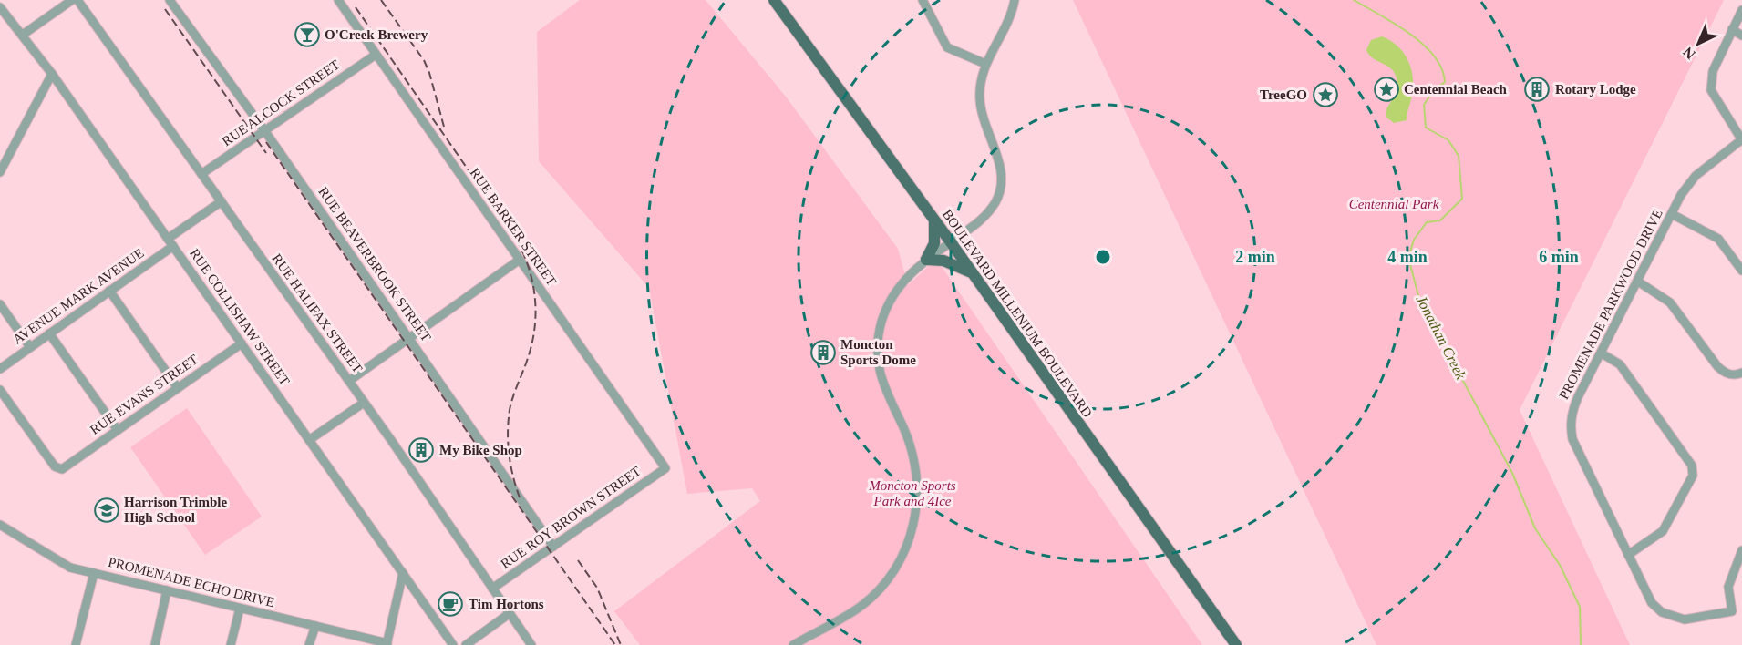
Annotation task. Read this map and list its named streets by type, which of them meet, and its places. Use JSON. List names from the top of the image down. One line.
{"streets":{"main road":["BOULEVARD MILLENIUM BOULEVARD"],"street":["RUE ALCOCK STREET","RUE BARKER STREET","RUE BEAVERBROOK STREET","AVENUE MARK AVENUE","PROMENADE PARKWOOD DRIVE","RUE HALIFAX STREET","RUE COLLISHAW STREET","RUE EVANS STREET","RUE ROY BROWN STREET","PROMENADE ECHO DRIVE"]},"crossings":[["RUE ALCOCK STREET","RUE BARKER STREET"],["RUE ALCOCK STREET","RUE BEAVERBROOK STREET"],["RUE ALCOCK STREET","RUE HALIFAX STREET"],["RUE BARKER STREET","RUE ROY BROWN STREET"],["RUE BEAVERBROOK STREET","RUE ROY BROWN STREET"],["AVENUE MARK AVENUE","RUE COLLISHAW STREET"],["RUE HALIFAX STREET","RUE ROY BROWN STREET"],["RUE COLLISHAW STREET","RUE EVANS STREET"]],"water":["Jonathan Creek"],"parks":["Centennial Park","Moncton Sports Park and 4Ice"],"places":{"bar":["O'Creek Brewery"],"place":["Centennial Beach","TreeGO"],"building":["Rotary Lodge","Moncton Sports Dome","My Bike Shop"],"school or university":["Harrison Trimble High School"],"cafe":["Tim Hortons"]},"north":"bottom left","rings":["2 min","4 min","6 min"]}
